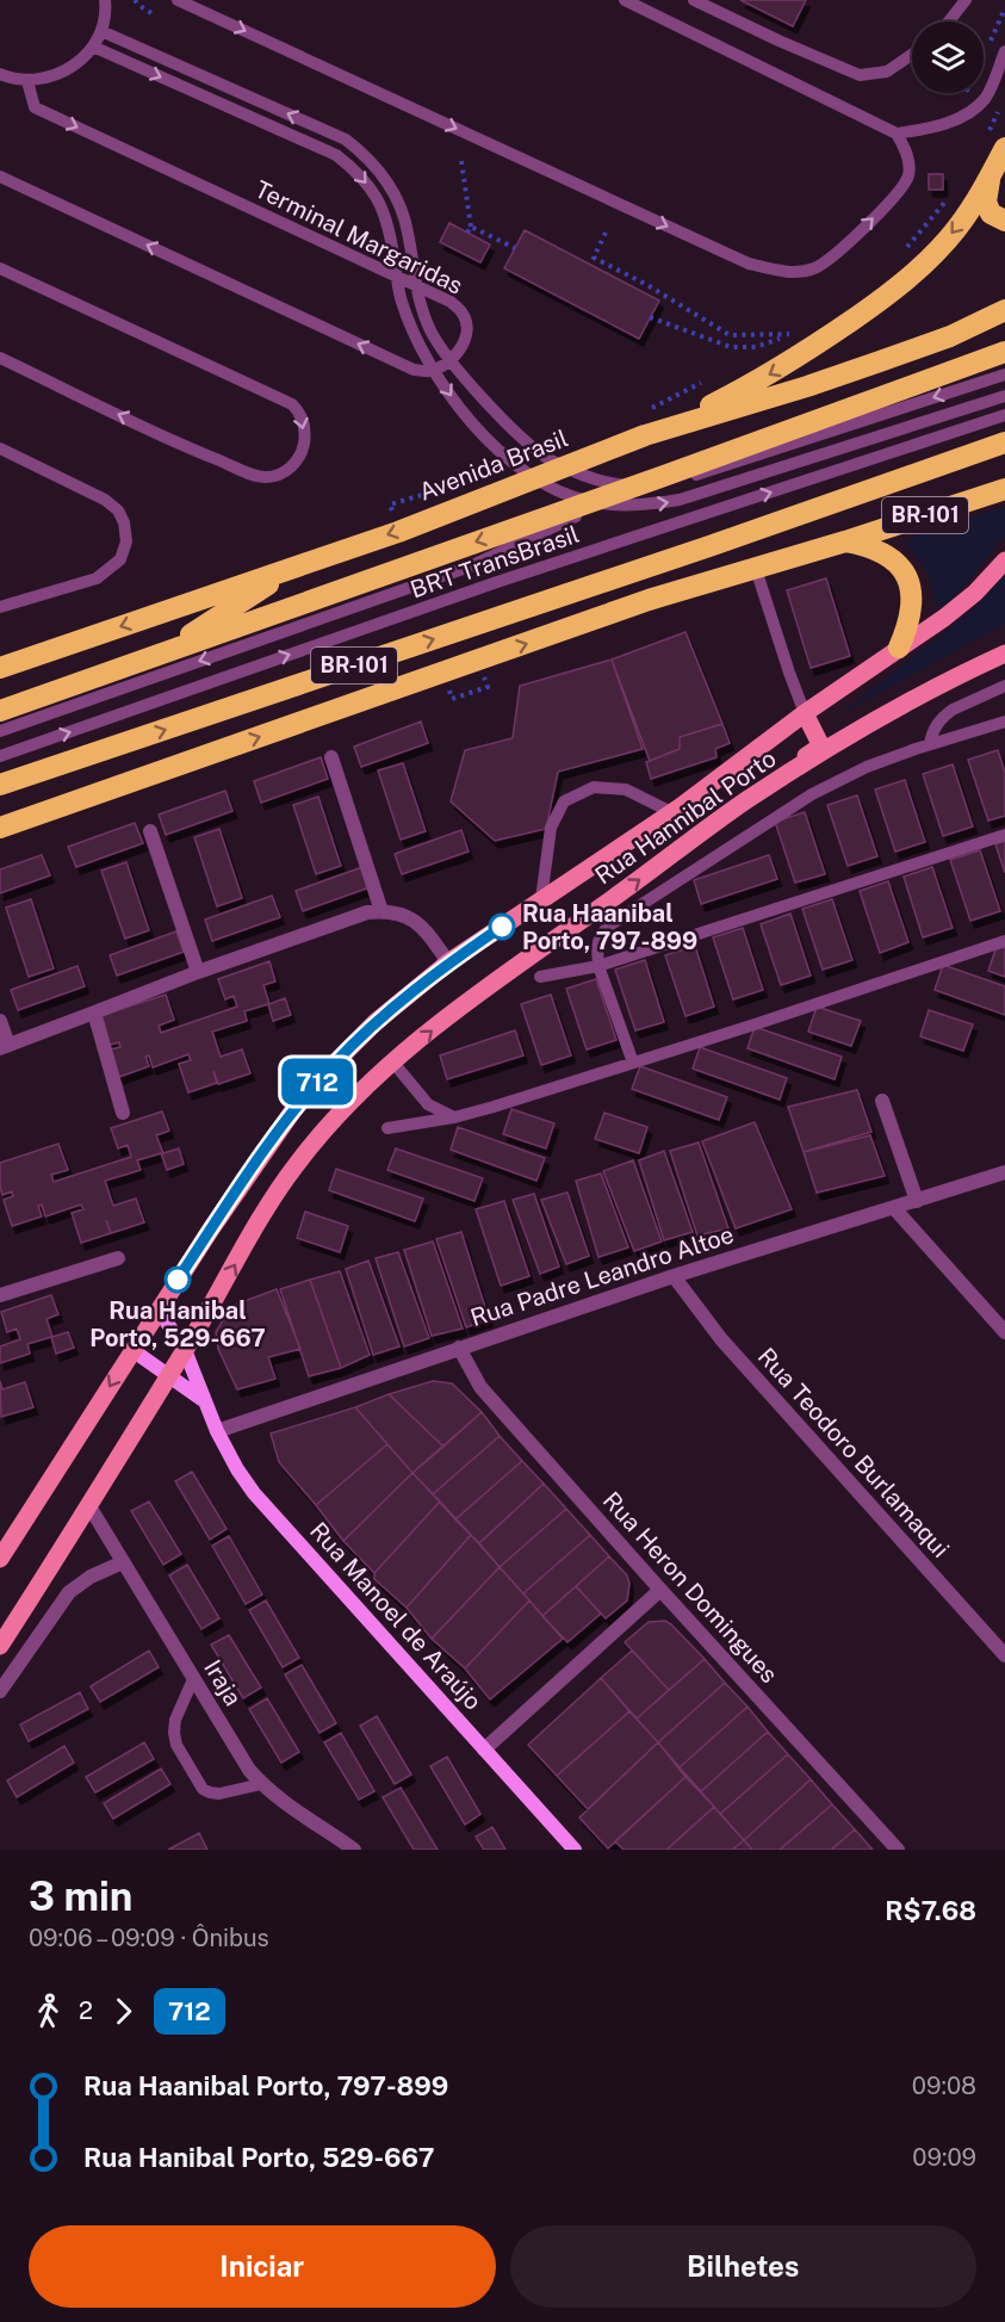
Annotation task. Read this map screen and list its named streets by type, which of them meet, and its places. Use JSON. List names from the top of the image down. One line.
{"streets":{"highway":["Avenida Brasil","BR-101"],"main road":["Rua Hannibal Porto"],"street":["Rua Padre Leandro Altoe","Rua Teodoro Burlamaqui","Rua Heron Domingues","Rua Manoel de Araújo","Iraja"],"lane":["Terminal Margaridas","BRT TransBrasil"]},"crossings":[["Rua Hannibal Porto","Rua Manoel de Araújo"],["Rua Hannibal Porto","Iraja"],["Rua Padre Leandro Altoe","Rua Teodoro Burlamaqui"],["Rua Padre Leandro Altoe","Rua Heron Domingues"],["Rua Padre Leandro Altoe","Rua Manoel de Araújo"]],"places":["Rua Haanibal Porto, 797-899","Rua Hanibal Porto, 529-667"],"lines":["bus line 712"],"page":{"on_map":"712","heading":["3 min","09:06 – 09:09 · Ônibus","R$7.68"],"legs":["2","712"],"list":[{"name":"Rua Haanibal Porto, 797-899","value":"09:08"},{"name":"Rua Hanibal Porto, 529-667","value":"09:09"}],"buttons":["Iniciar","Bilhetes"]}}
